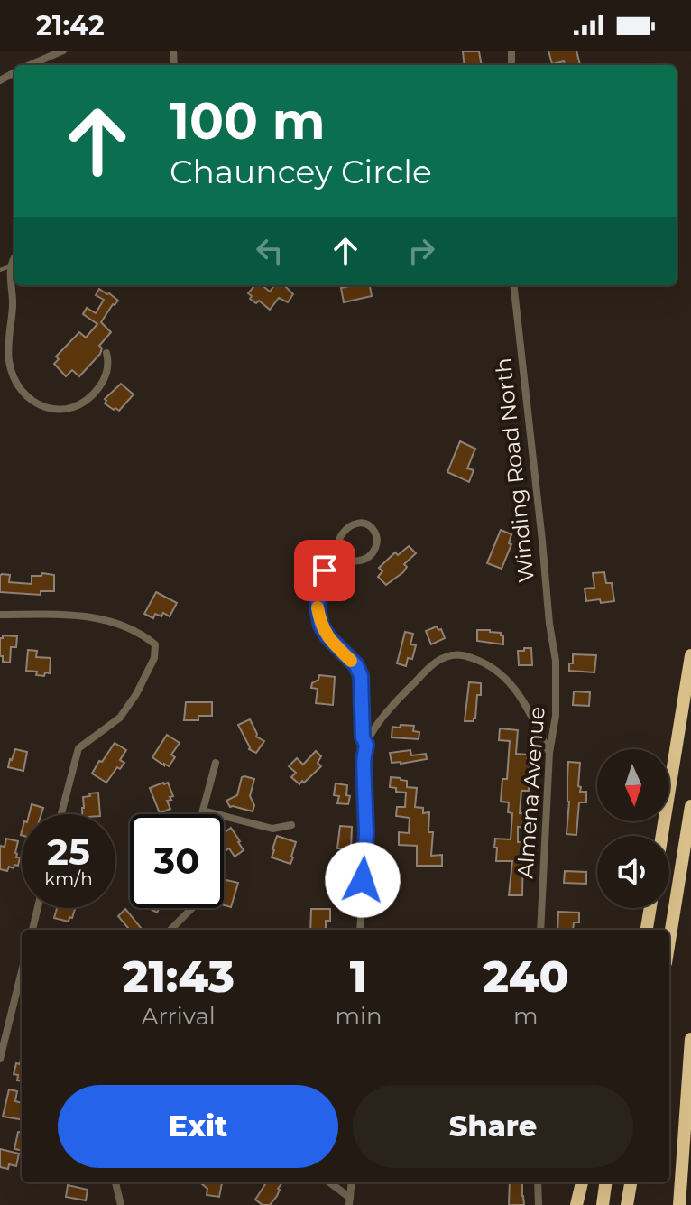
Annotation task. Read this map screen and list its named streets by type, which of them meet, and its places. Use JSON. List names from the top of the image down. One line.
{"streets":{"street":["Winding Road North","Almena Avenue"]},"crossings":[["Winding Road North","Almena Avenue"]],"north":"bottom","page":{"status":"21:42","turn":["100 m","Chauncey Circle"],"speed":"25 km/h","limit":"30","eta":["21:43","Arrival","1","min","240","m"],"buttons":["Exit","Share"]}}
